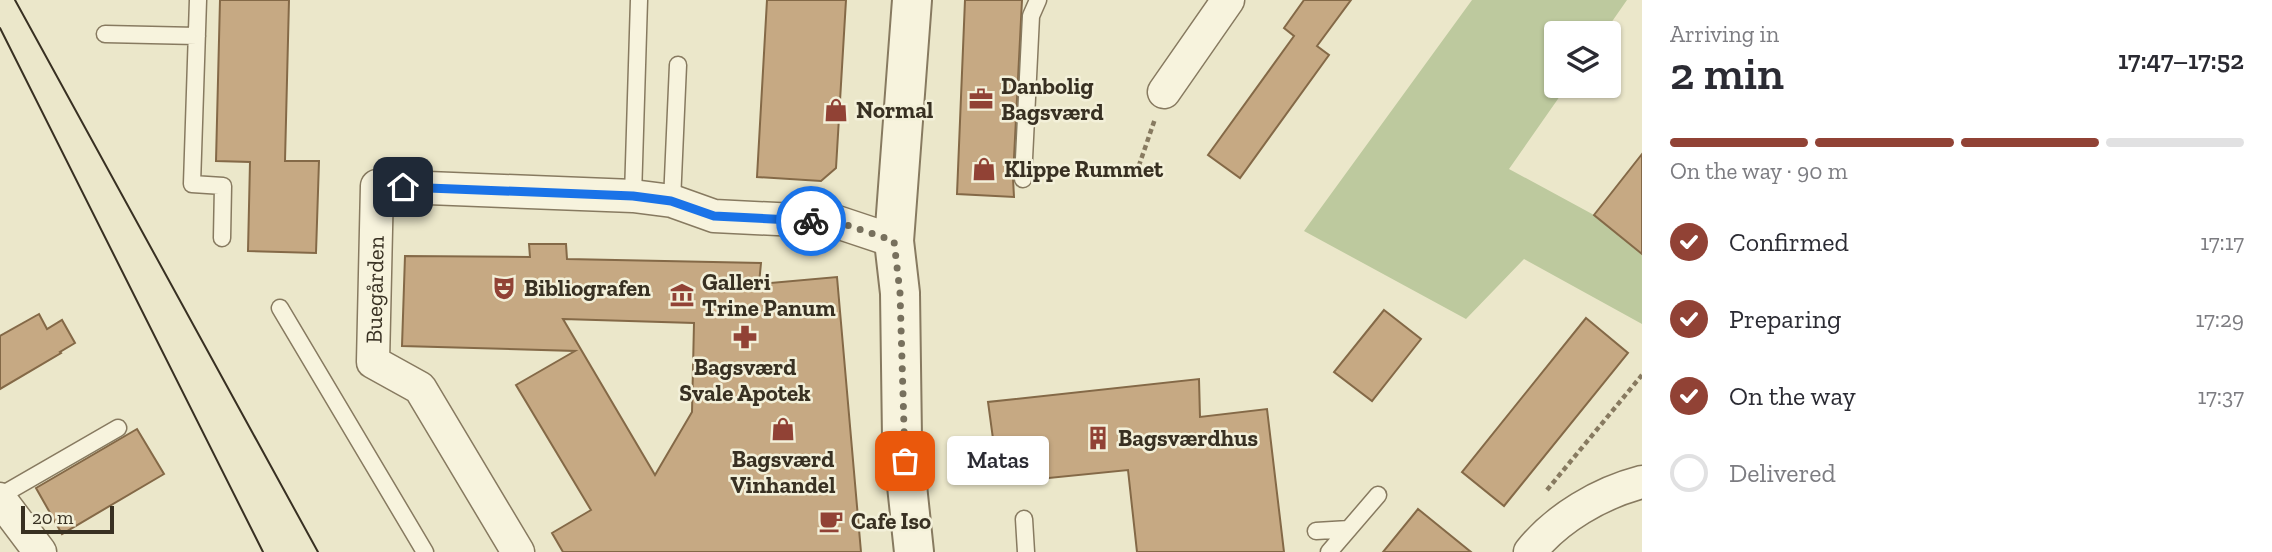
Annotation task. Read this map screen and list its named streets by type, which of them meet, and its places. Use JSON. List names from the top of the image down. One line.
{"streets":{"street":["Buegården"]},"places":{"office":["Danbolig Bagsværd"],"shop":["Normal","Klippe Rummet","Bagsværd Vinhandel"],"theatre":["Bibliografen"],"museum":["Galleri Trine Panum"],"pharmacy":["Bagsværd Svale Apotek"],"building":["Bagsværdhus"],"other":["Matas"],"cafe":["Cafe Iso"]},"scale_bar":"20 m","page":{"heading":["2 min","Arriving in","17:47–17:52"],"bar":"On the way · 90 m","list":[["Confirmed","17:17"],["Preparing","17:29"],["On the way","17:37"],"Delivered"],"bubble":"Matas","scale":"20 m"}}
